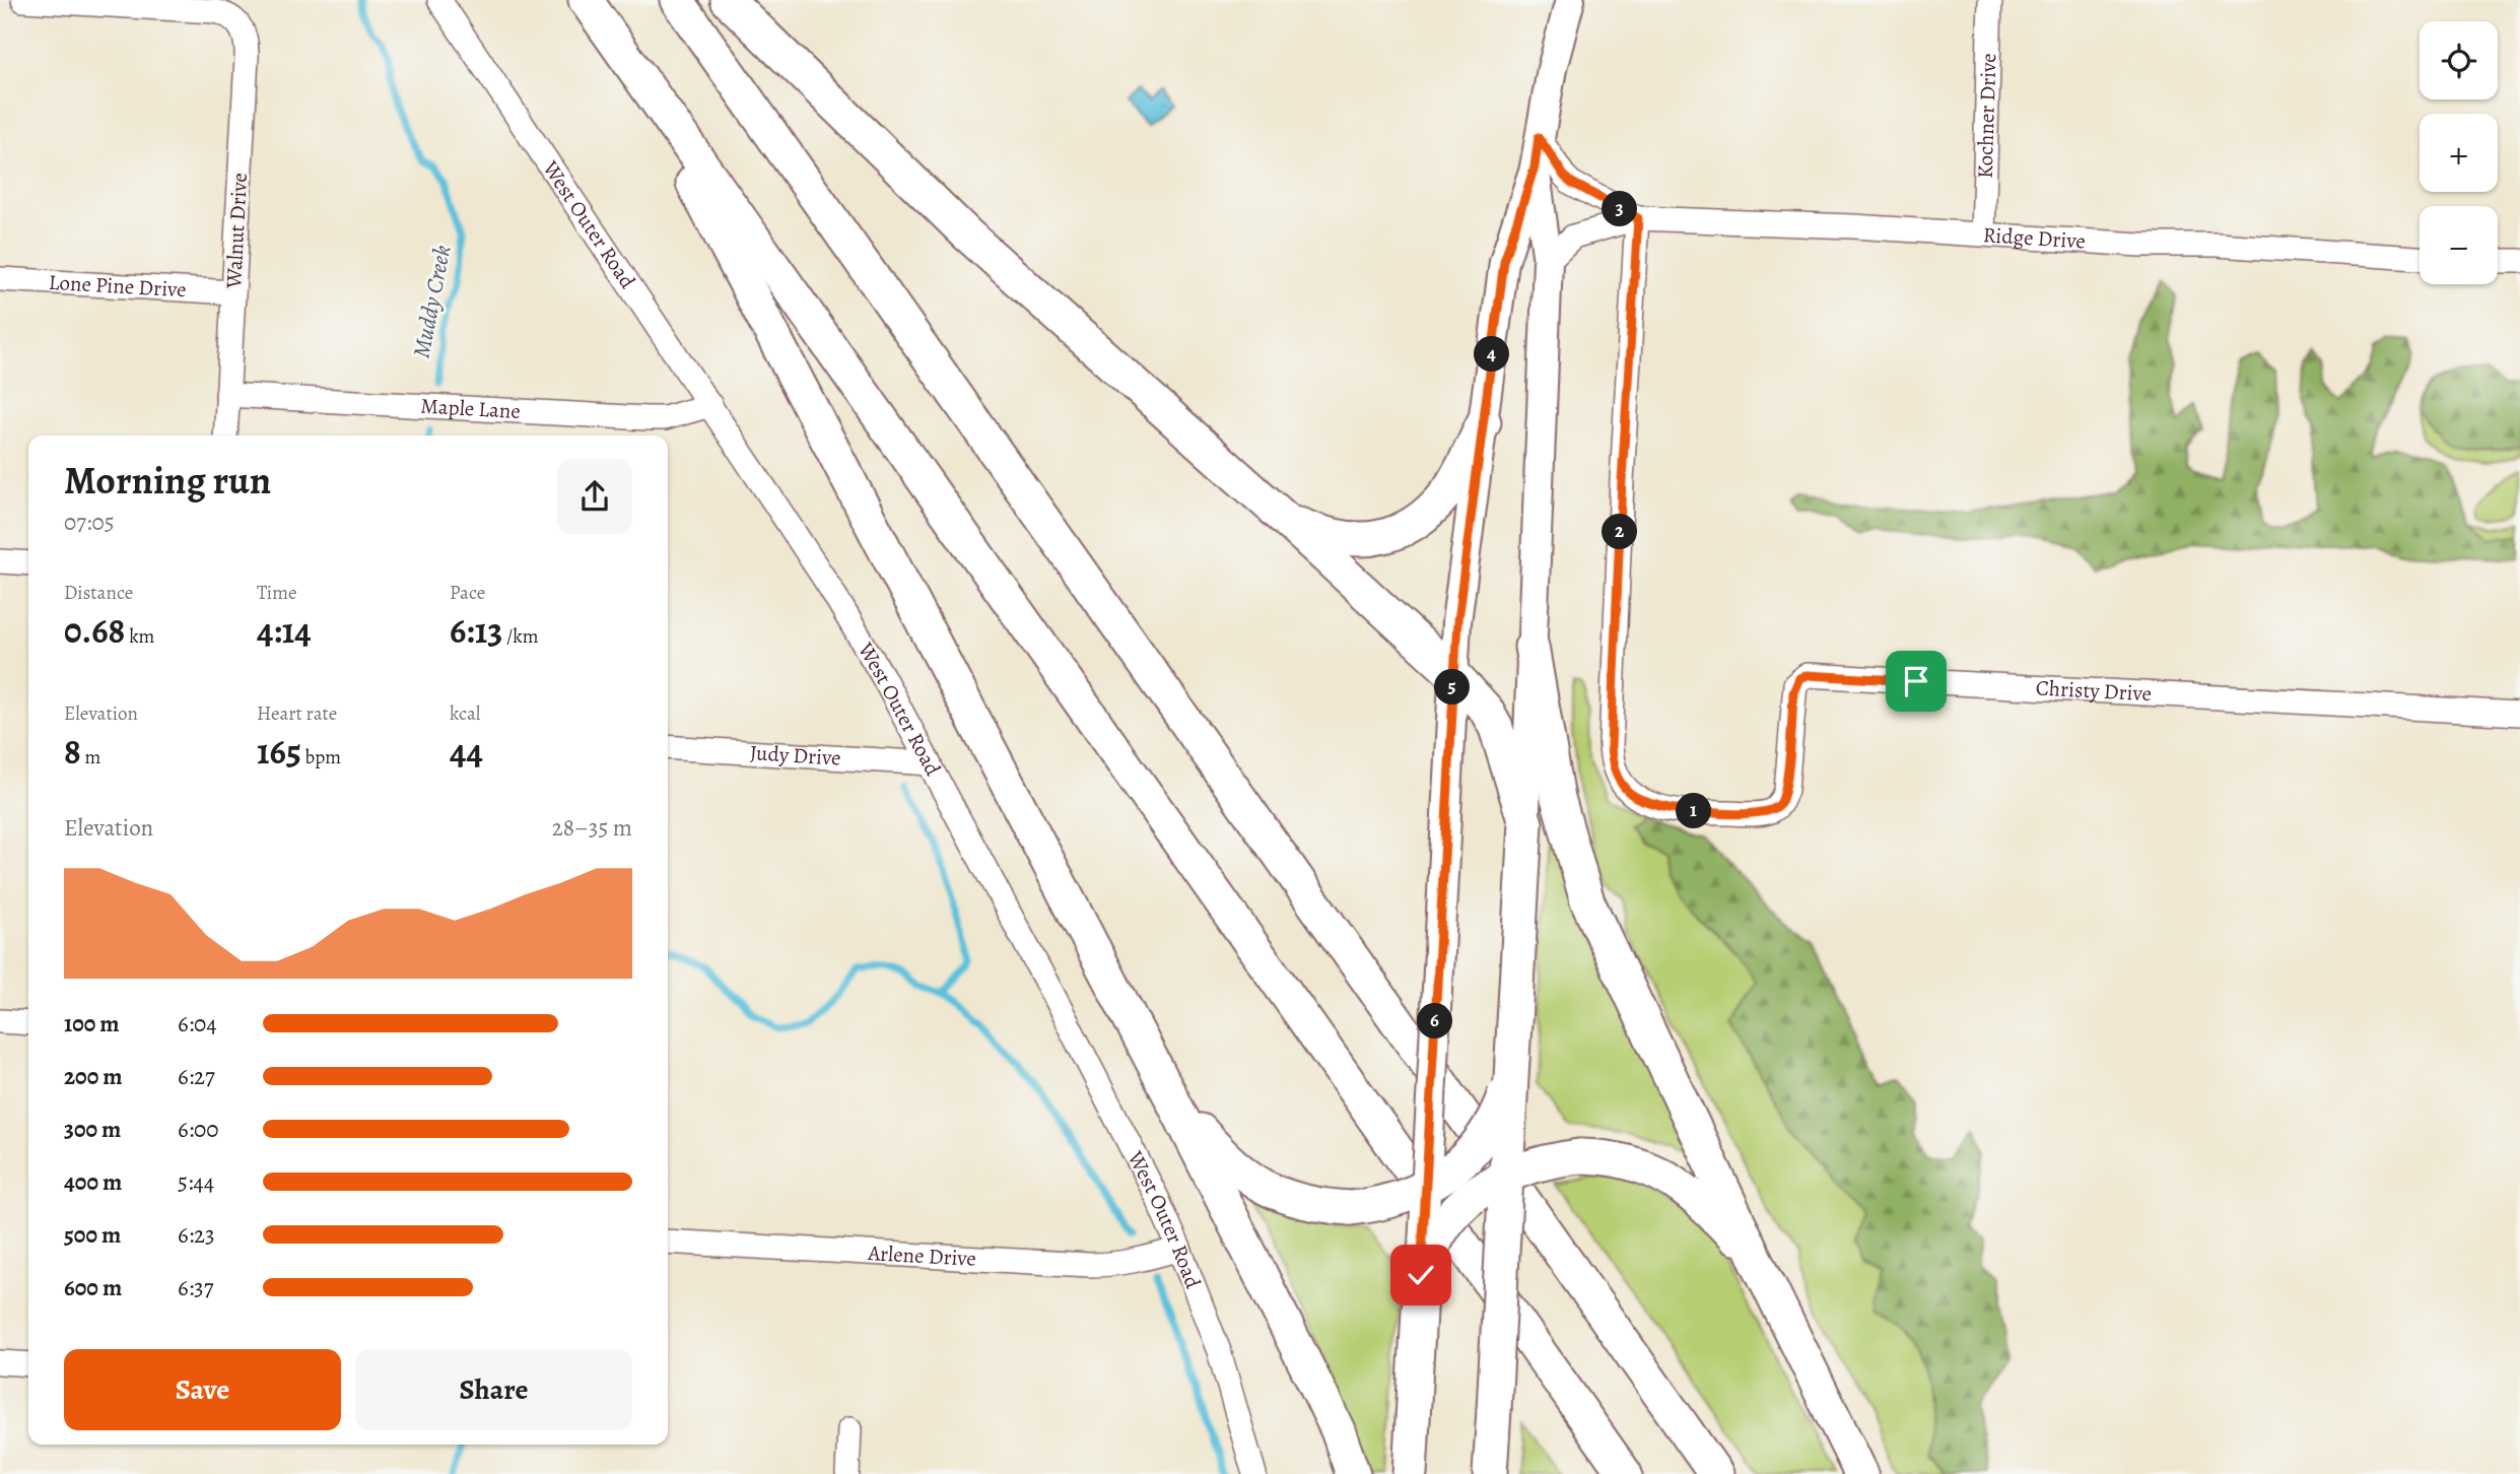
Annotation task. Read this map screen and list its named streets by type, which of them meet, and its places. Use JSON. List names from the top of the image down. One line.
{"streets":{"street":["Kochner Drive","West Outer Road","Walnut Drive","Ridge Drive","Lone Pine Drive","Maple Lane","Christy Drive","Judy Drive","Arlene Drive"]},"crossings":[["Kochner Drive","Ridge Drive"],["West Outer Road","Maple Lane"],["West Outer Road","Judy Drive"],["West Outer Road","Arlene Drive"],["Walnut Drive","Lone Pine Drive"],["Walnut Drive","Maple Lane"],["Ridge Drive","Christy Drive"]],"water":["Muddy Creek"],"page":{"map_buttons":["+","−"],"pins":["3","4","2","5","1","6"],"heading":["Morning run","07:05"],"stats":[["Distance","0.68 km"],["Time","4:14"],["Pace","6:13 /km"],["Elevation","8 m"],["Heart rate","165 bpm"],["kcal","44"]],"chart":["Elevation","28–35 m"],"list":[{"name":"100 m","note":"6:04"},{"name":"200 m","note":"6:27"},{"name":"300 m","note":"6:00"},{"name":"400 m","note":"5:44"},{"name":"500 m","note":"6:23"},{"name":"600 m","note":"6:37"}],"buttons":["Save","Share"]}}
